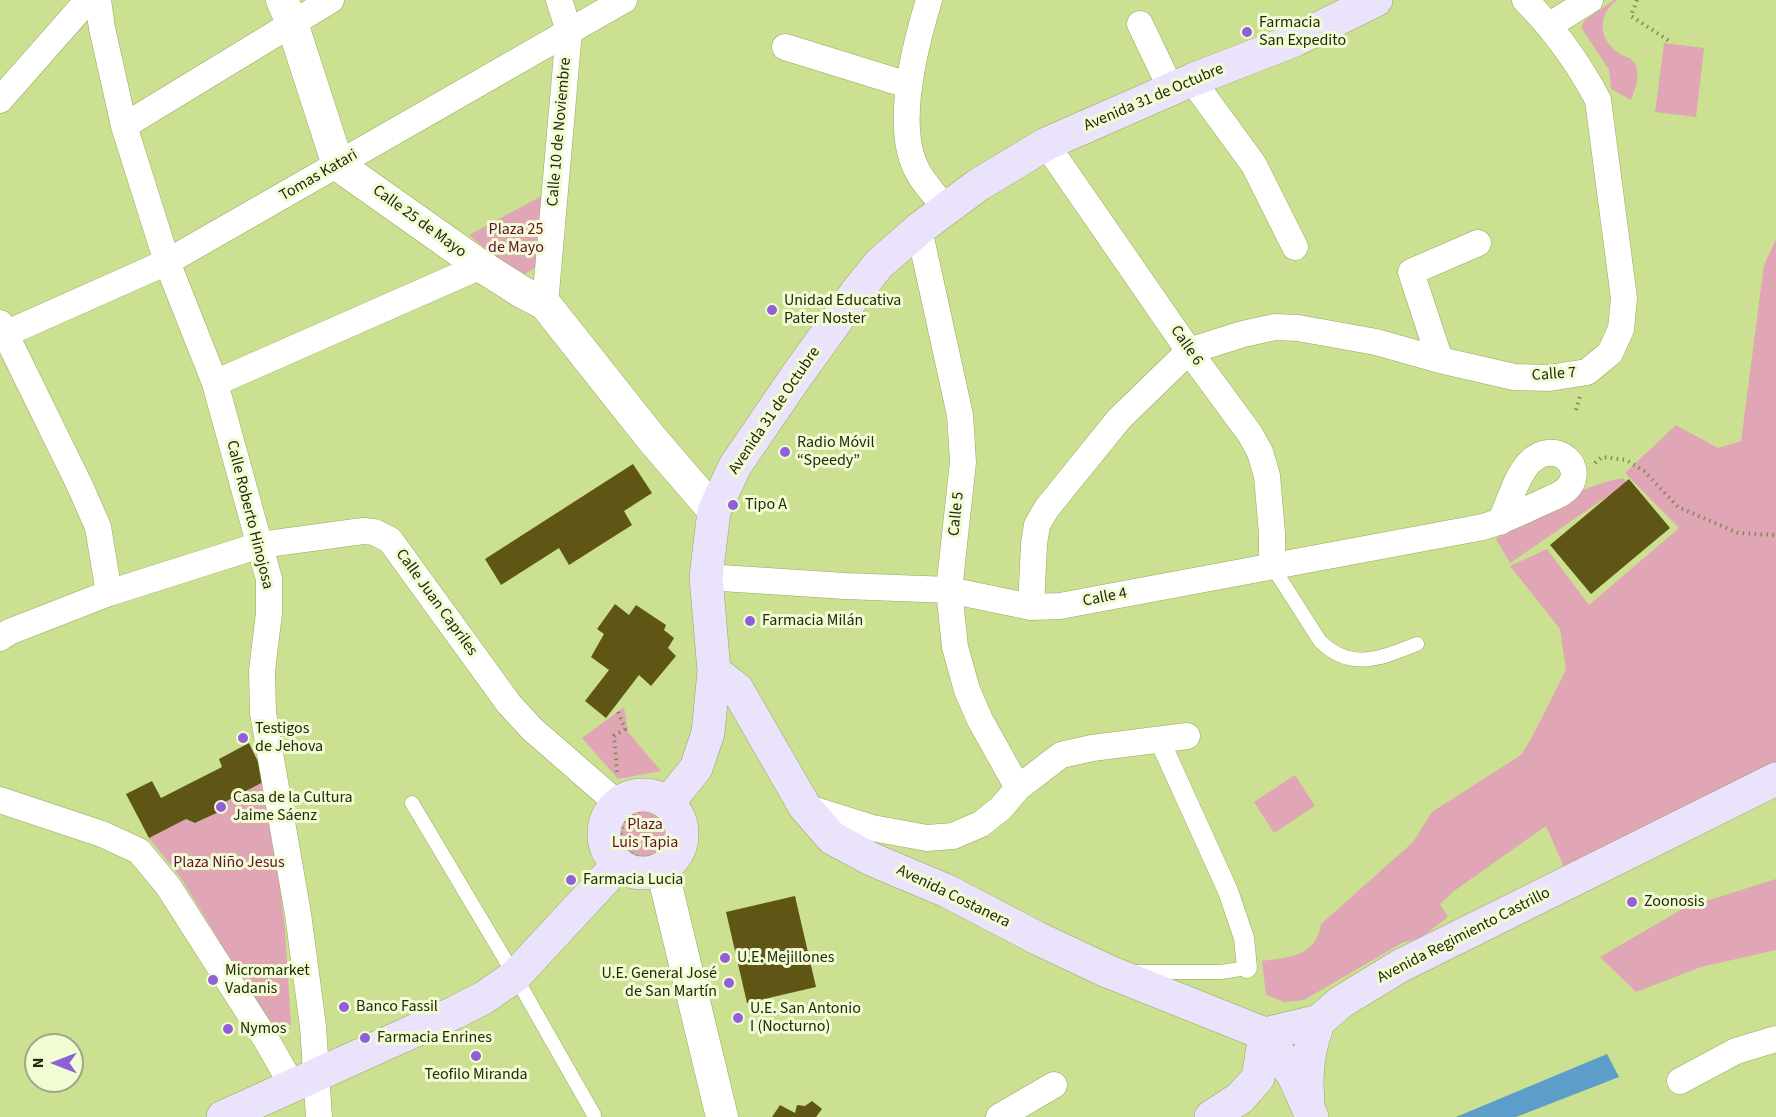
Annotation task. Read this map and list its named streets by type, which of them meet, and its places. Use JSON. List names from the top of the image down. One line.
{"streets":{"main road":["Avenida 31 de Octubre","Avenida Costanera","Avenida Regimiento Castrillo"],"street":["Calle 10 de Noviembre","Tomas Katari","Calle 25 de Mayo","Calle 6","Calle 7","Calle 5","Calle Roberto Hinojosa","Calle 4","Calle Juan Capriles"]},"crossings":[["Avenida 31 de Octubre","Calle 25 de Mayo"],["Avenida 31 de Octubre","Calle 6"],["Avenida 31 de Octubre","Calle 5"],["Avenida 31 de Octubre","Calle 4"],["Avenida 31 de Octubre","Avenida Costanera"],["Calle 10 de Noviembre","Tomas Katari"],["Calle 10 de Noviembre","Calle 25 de Mayo"],["Tomas Katari","Calle 25 de Mayo"],["Tomas Katari","Calle Roberto Hinojosa"],["Calle 6","Calle 7"],["Calle 6","Calle 4"],["Calle 5","Calle 4"],["Calle Roberto Hinojosa","Calle Juan Capriles"],["Avenida Costanera","Avenida Regimiento Castrillo"]],"parks":["Plaza 25 de Mayo","Plaza Luis Tapia","Plaza Niño Jesus"],"places":["Farmacia San Expedito","Unidad Educativa Pater Noster","Radio Móvil “Speedy”","Tipo A","Farmacia Milán","Testigos de Jehova","Casa de la Cultura Jaime Sáenz","Farmacia Lucia","Zoonosis","U.E. Mejillones","Micromarket Vadanis","U.E. General José de San Martín","Banco Fassil","U.E. San Antonio I (Nocturno)","Nymos","Farmacia Enrines","Teofilo Miranda"],"north":"left"}
